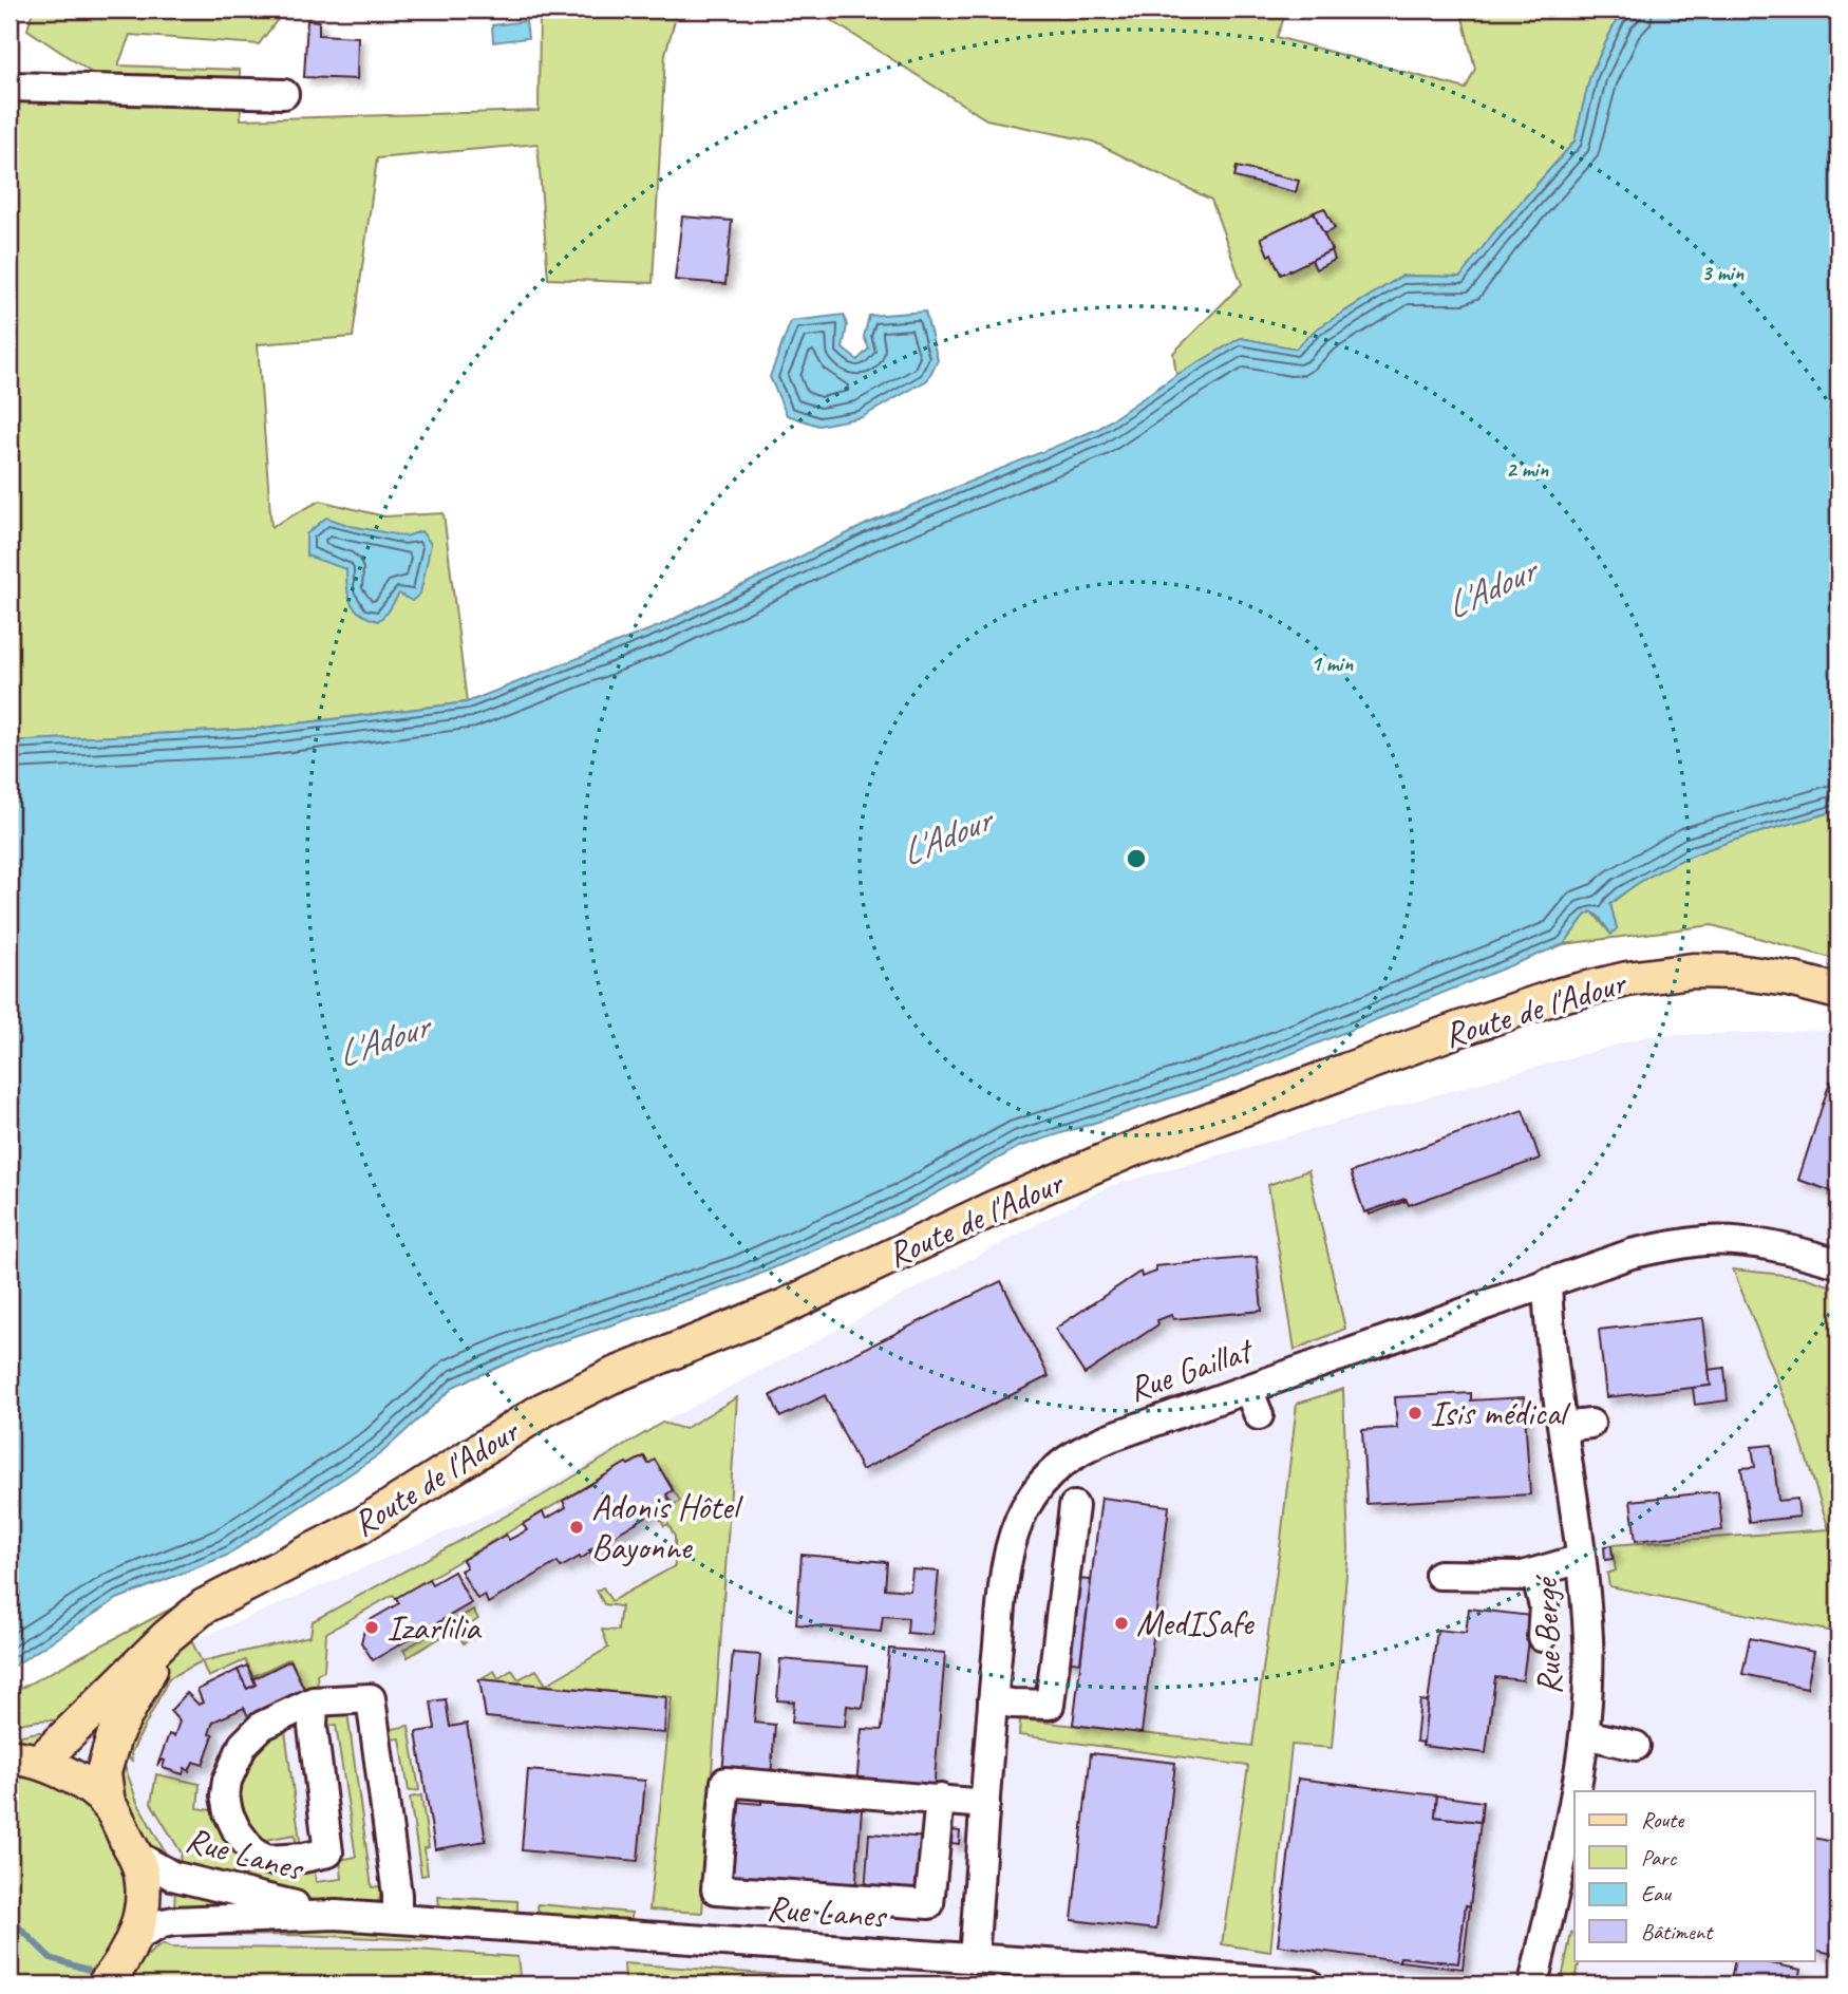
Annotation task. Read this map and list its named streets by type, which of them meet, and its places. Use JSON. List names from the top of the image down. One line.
{"streets":{"main road":["Route de l'Adour"],"street":["Rue Gaillat","Rue Bergé","Rue Lanes"]},"crossings":[["Rue Gaillat","Rue Bergé"],["Rue Gaillat","Rue Lanes"]],"water":["L'Adour"],"places":["Isis médical","Adonis Hôtel Bayonne","MedISafe","Izarlilia"],"legend":["Route","Parc","Eau","Bâtiment"],"rings":["3 min","2 min","1 min"]}
